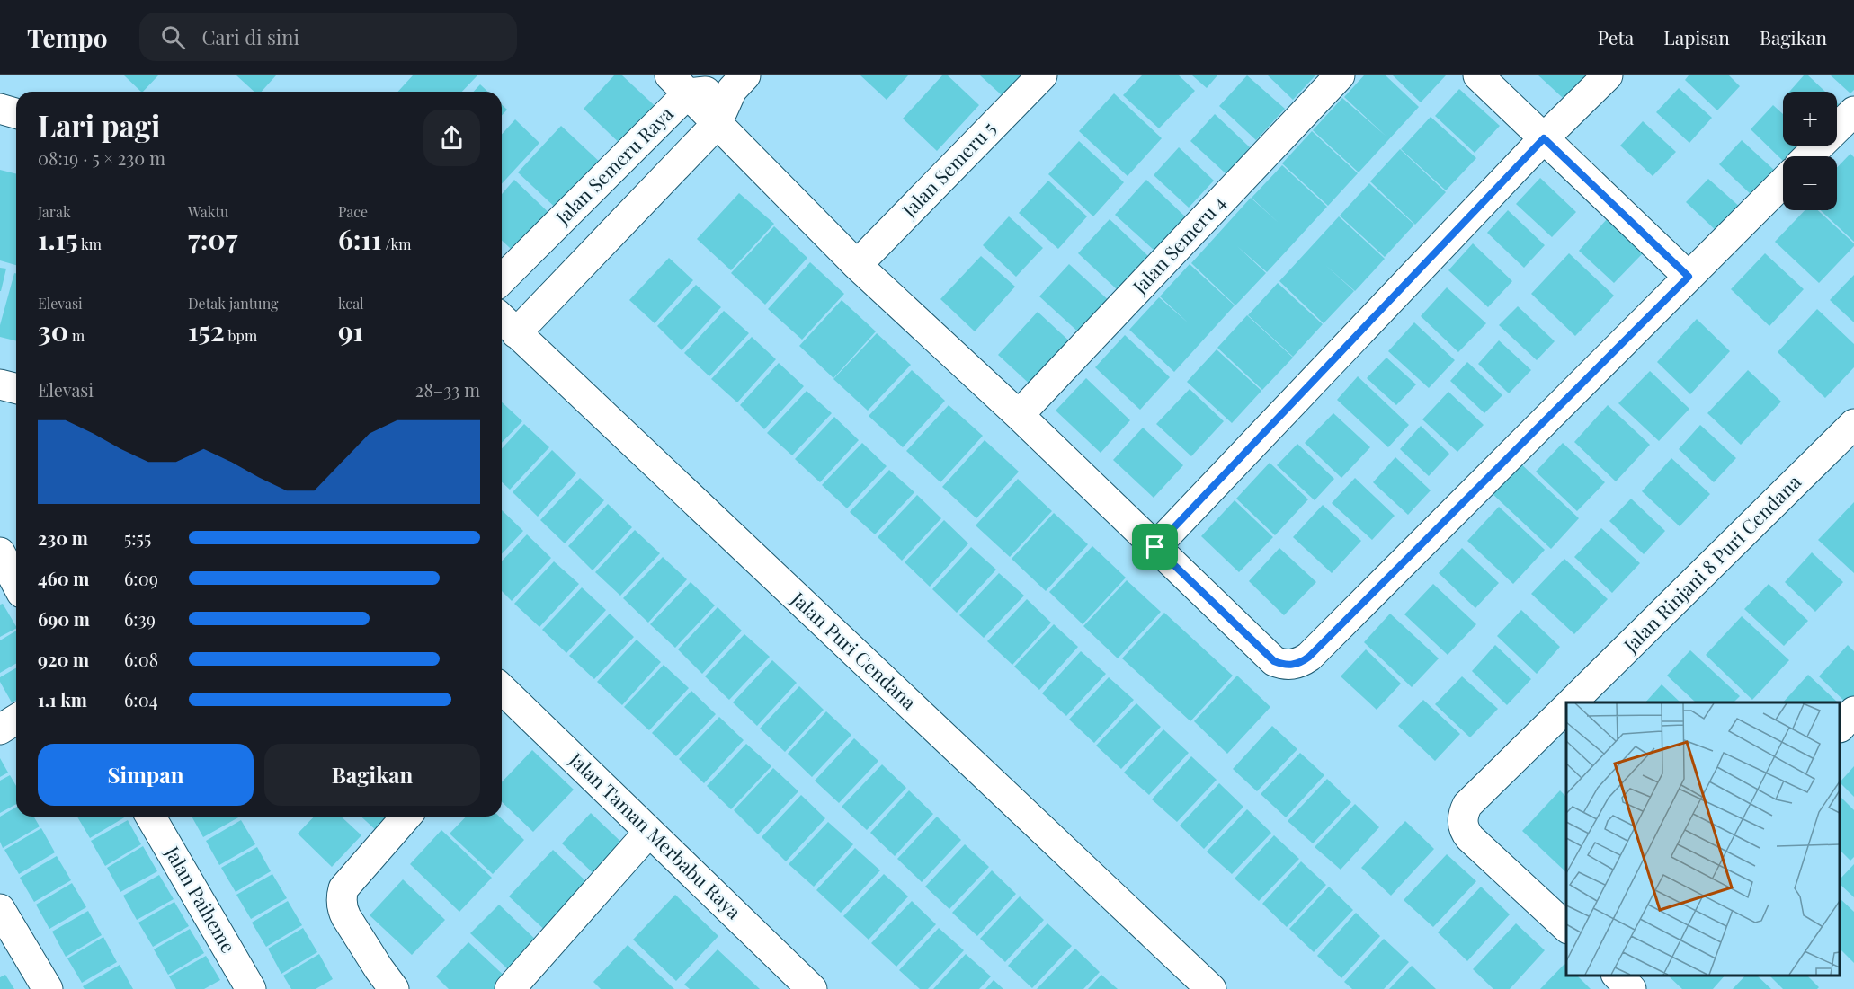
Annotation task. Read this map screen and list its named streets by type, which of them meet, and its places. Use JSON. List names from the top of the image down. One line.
{"streets":{"street":["Jalan Semeru Raya","Jalan Semeru 5","Jalan Semeru 4","Jalan Rinjani 8 Puri Cendana","Jalan Puri Cendana","Jalan Taman Merbabu Raya","Jalan Paiheme"]},"page":{"header":"Tempo","search":"Cari di sini","nav":["Peta","Lapisan","Bagikan"],"map_buttons":["+","−"],"heading":["Lari pagi","08:19 · 5 × 230 m"],"stats":[["Jarak","1.15 km"],["Waktu","7:07"],["Pace","6:11 /km"],["Elevasi","30 m"],["Detak jantung","152 bpm"],["kcal","91"]],"chart":["Elevasi","28–33 m"],"list":[{"name":"230 m","note":"5:55"},{"name":"460 m","note":"6:09"},{"name":"690 m","note":"6:39"},{"name":"920 m","note":"6:08"},{"name":"1.1 km","note":"6:04"}],"buttons":["Simpan","Bagikan"]}}
